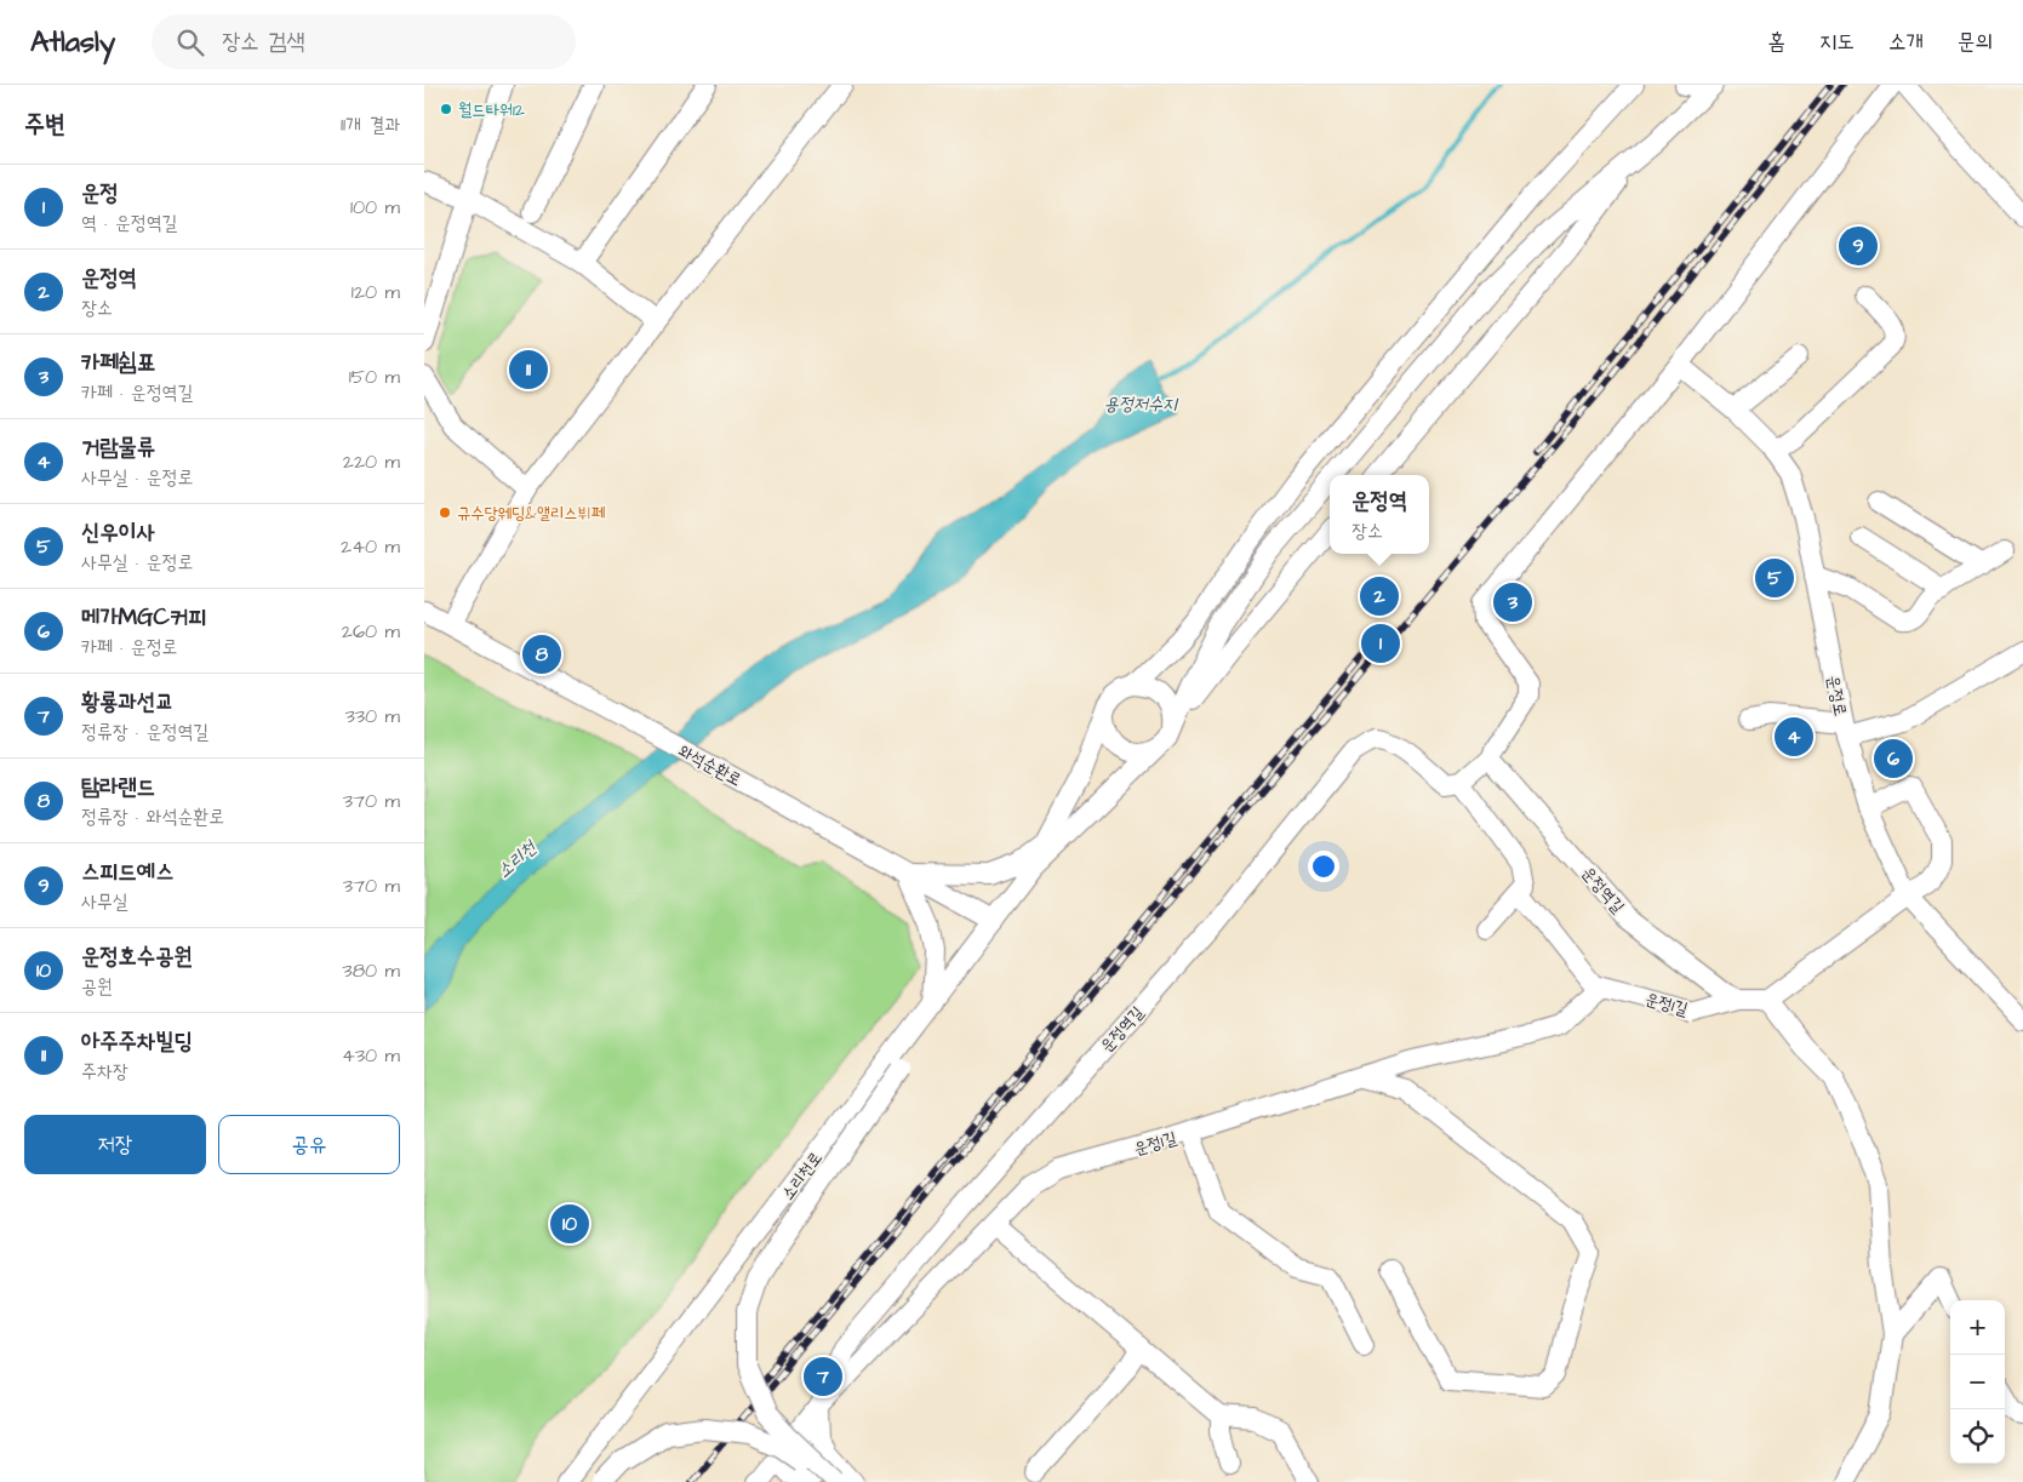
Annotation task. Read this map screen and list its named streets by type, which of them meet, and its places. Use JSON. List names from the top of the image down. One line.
{"streets":{"street":["운정로","와석순환로","운정역길","운정1길","소리천로"]},"crossings":[["와석순환로","소리천로"],["운정역길","운정1길"]],"water":["용정저수지","소리천"],"places":["월드타워12","규수당웨딩&앨리스뷔페"],"page":{"header":"Atlasly","search":"장소 검색","nav":["홈","지도","소개","문의"],"heading":["주변","11개 결과"],"list":[{"mark":"1","name":"운정","note":"역 · 운정역길","value":"100 m"},{"mark":"2","name":"운정역","note":"장소","value":"120 m"},{"mark":"3","name":"카페쉼표","note":"카페 · 운정역길","value":"150 m"},{"mark":"4","name":"거람물류","note":"사무실 · 운정로","value":"220 m"},{"mark":"5","name":"신우이사","note":"사무실 · 운정로","value":"240 m"},{"mark":"6","name":"메가MGC커피","note":"카페 · 운정로","value":"260 m"},{"mark":"7","name":"황룡과선교","note":"정류장 · 운정역길","value":"330 m"},{"mark":"8","name":"탐라랜드","note":"정류장 · 와석순환로","value":"370 m"},{"mark":"9","name":"스피드예스","note":"사무실","value":"370 m"},{"mark":"10","name":"운정호수공원","note":"공원","value":"380 m"},{"mark":"11","name":"아주주차빌딩","note":"주차장","value":"430 m"}],"pins":["9","11","5","2","3","1","8","4","6","10","7"],"popup":["운정역","장소"],"buttons":["저장","공유"],"map_buttons":["+","−"]}}
